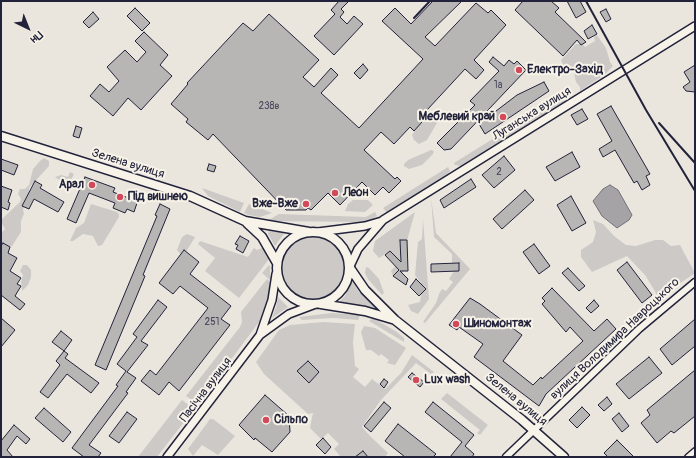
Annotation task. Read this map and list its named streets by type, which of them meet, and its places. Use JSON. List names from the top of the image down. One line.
{"streets":{"main road":["Луганська вулиця","Зелена вулиця","Пасічна вулиця"],"street":["вулиця Володимира Навроцького"]},"crossings":[["Луганська вулиця","Зелена вулиця"],["Луганська вулиця","Пасічна вулиця"],["Зелена вулиця","вулиця Володимира Навроцького"],["Зелена вулиця","Пасічна вулиця"]],"places":["Електро-Захід","Меблевий край","Арал","Леон","Під вишнею","Вже-Вже","Шиномонтаж","Lux wash","Сільпо"],"house_numbers":["1а","238в","2","251"],"north":"bottom right"}
